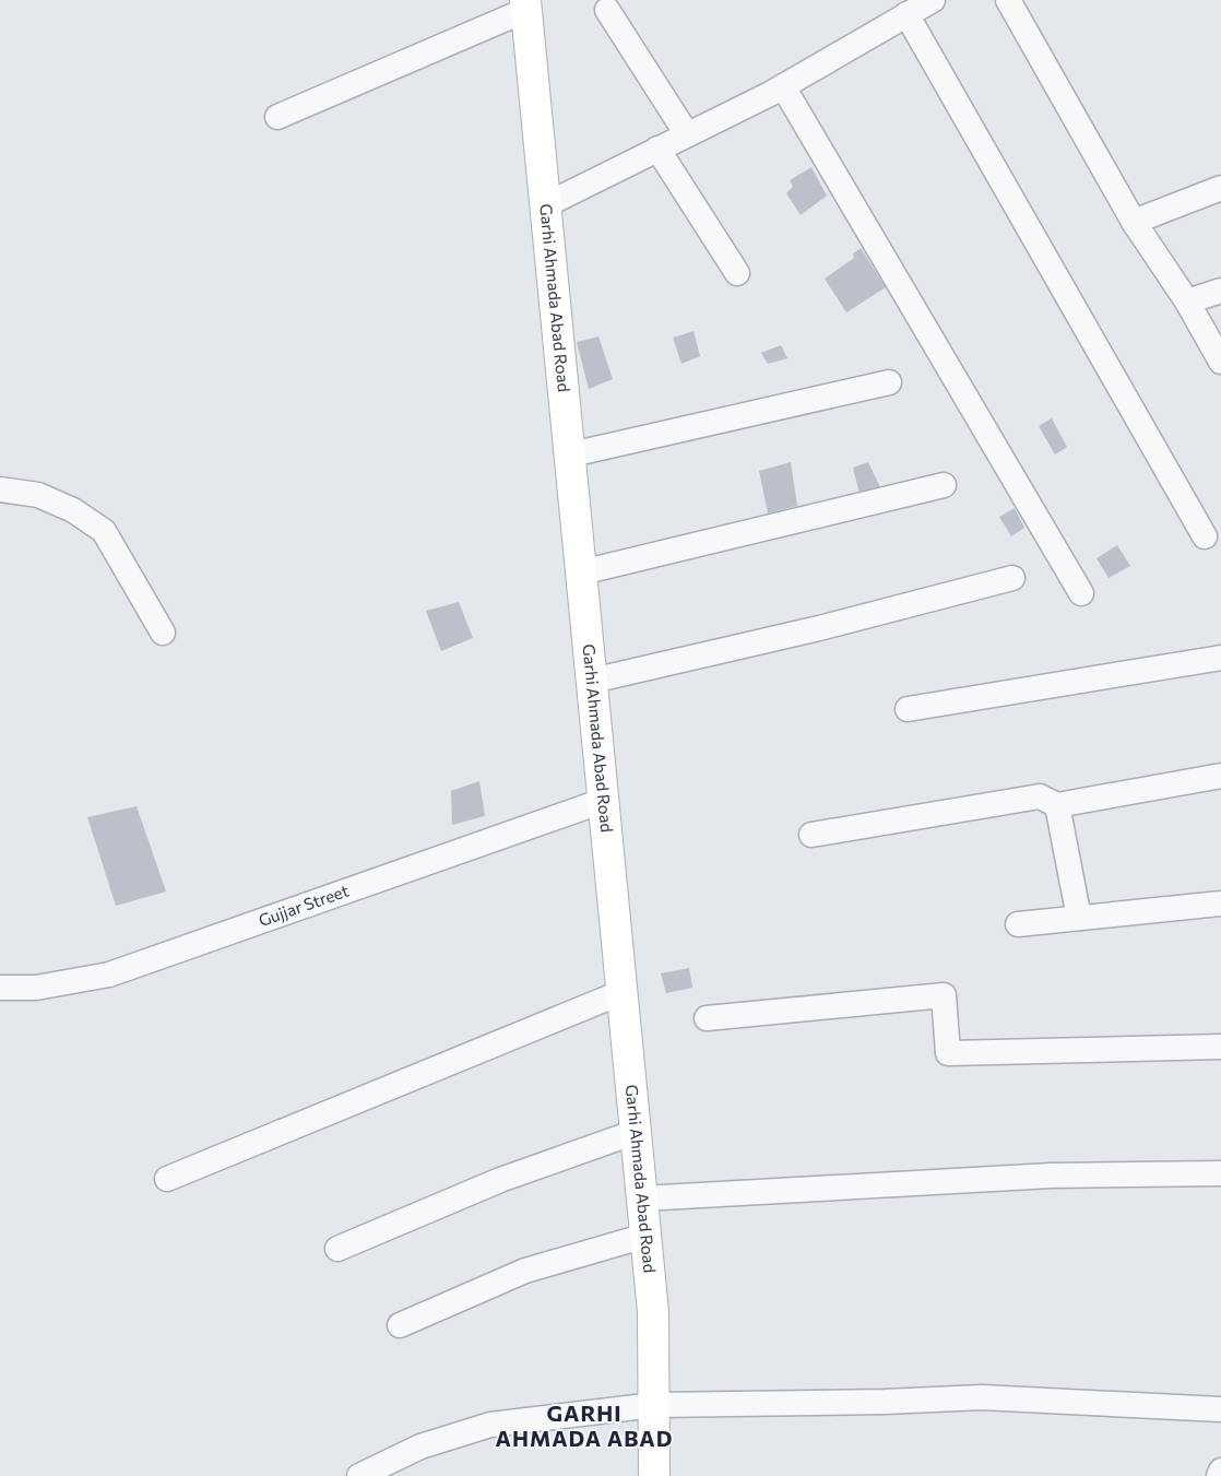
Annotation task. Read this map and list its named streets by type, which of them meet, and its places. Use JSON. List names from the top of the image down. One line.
{"streets":{"street":["Garhi Ahmada Abad Road","Gujjar Street"]},"crossings":[["Garhi Ahmada Abad Road","Gujjar Street"]],"districts":["GARHI AHMADA ABAD"]}
